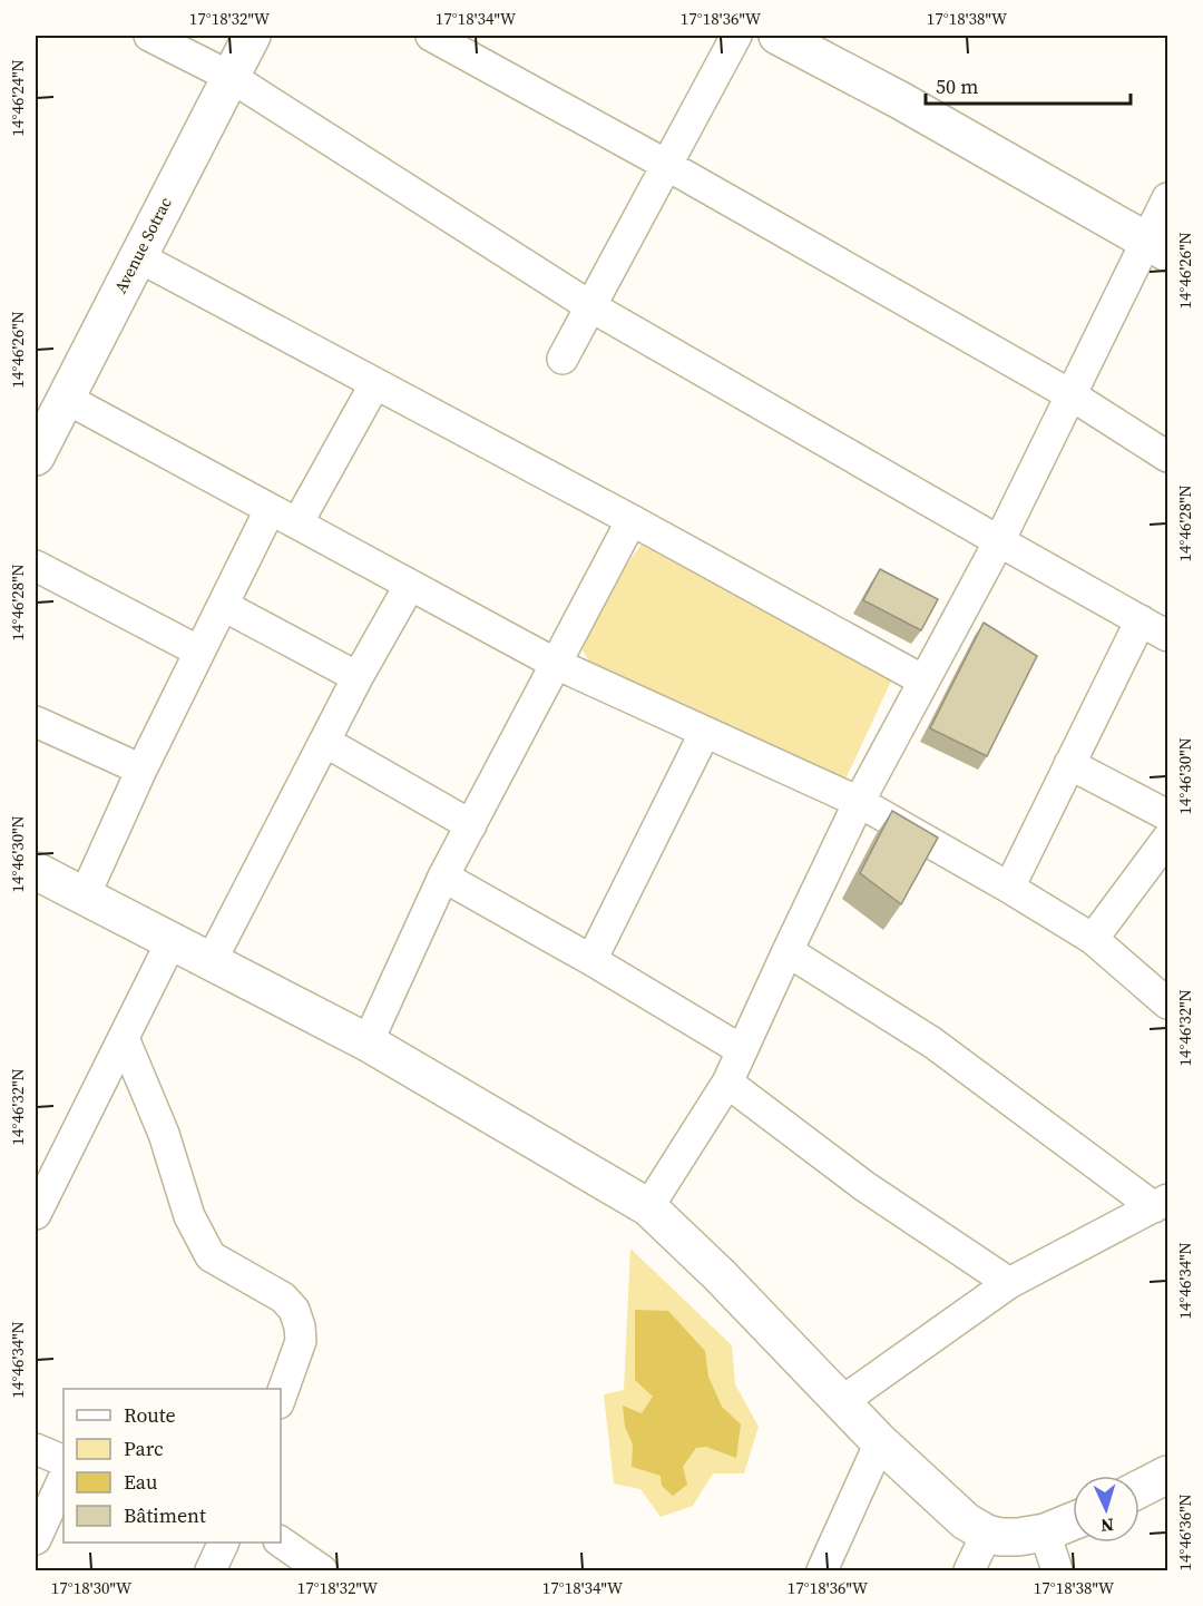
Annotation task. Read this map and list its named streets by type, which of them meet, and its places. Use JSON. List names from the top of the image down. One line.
{"streets":{"street":["Avenue Sotrac"]},"legend":["Route","Parc","Eau","Bâtiment"],"scale_bar":"50 m","north":"bottom","coordinates":["17°18'32\"W","17°18'34\"W","17°18'36\"W","17°18'38\"W","14°46'24\"N","14°46'26\"N","14°46'28\"N","14°46'30\"N","14°46'32\"N","14°46'34\"N","14°46'36\"N","17°18'30\"W"]}
